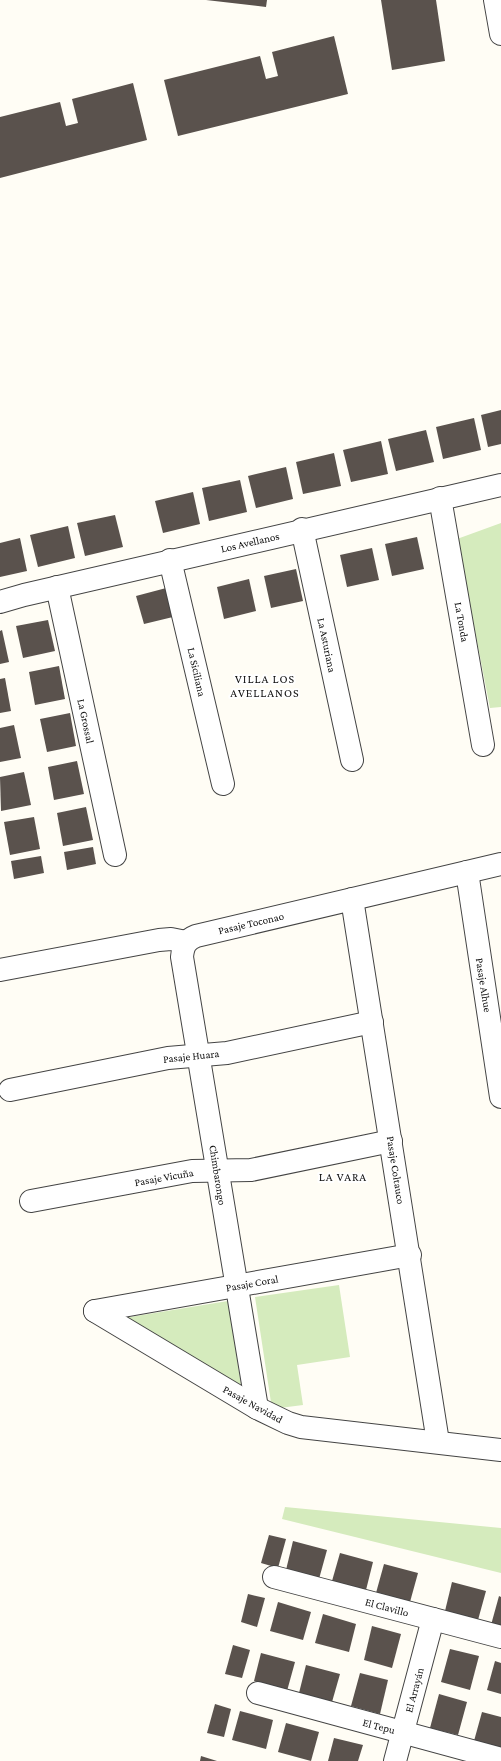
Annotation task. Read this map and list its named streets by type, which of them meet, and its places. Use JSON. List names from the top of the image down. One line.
{"streets":{"street":["Los Avellanos","La Tonda","La Asturiana","La Siciliana","La Grossal","Pasaje Toconao","Pasaje Alhue","Pasaje Huara","Pasaje Coltauco","Chimbarongo","Pasaje Vicuña","Pasaje Coral","Pasaje Navidad","El Clavillo","El Arrayán","El Tepu"]},"crossings":[["Los Avellanos","La Tonda"],["Los Avellanos","La Asturiana"],["Los Avellanos","La Siciliana"],["Los Avellanos","La Grossal"],["Pasaje Toconao","Pasaje Alhue"],["Pasaje Toconao","Pasaje Coltauco"],["Pasaje Toconao","Chimbarongo"],["Pasaje Huara","Pasaje Coltauco"],["Pasaje Huara","Chimbarongo"],["Pasaje Coltauco","Pasaje Vicuña"],["Pasaje Coltauco","Pasaje Coral"],["Pasaje Coltauco","Pasaje Navidad"],["Chimbarongo","Pasaje Vicuña"],["Chimbarongo","Pasaje Coral"],["Chimbarongo","Pasaje Navidad"],["Pasaje Coral","Pasaje Navidad"],["El Clavillo","El Arrayán"],["El Arrayán","El Tepu"]],"districts":["VILLA LOS AVELLANOS","LA VARA"]}
